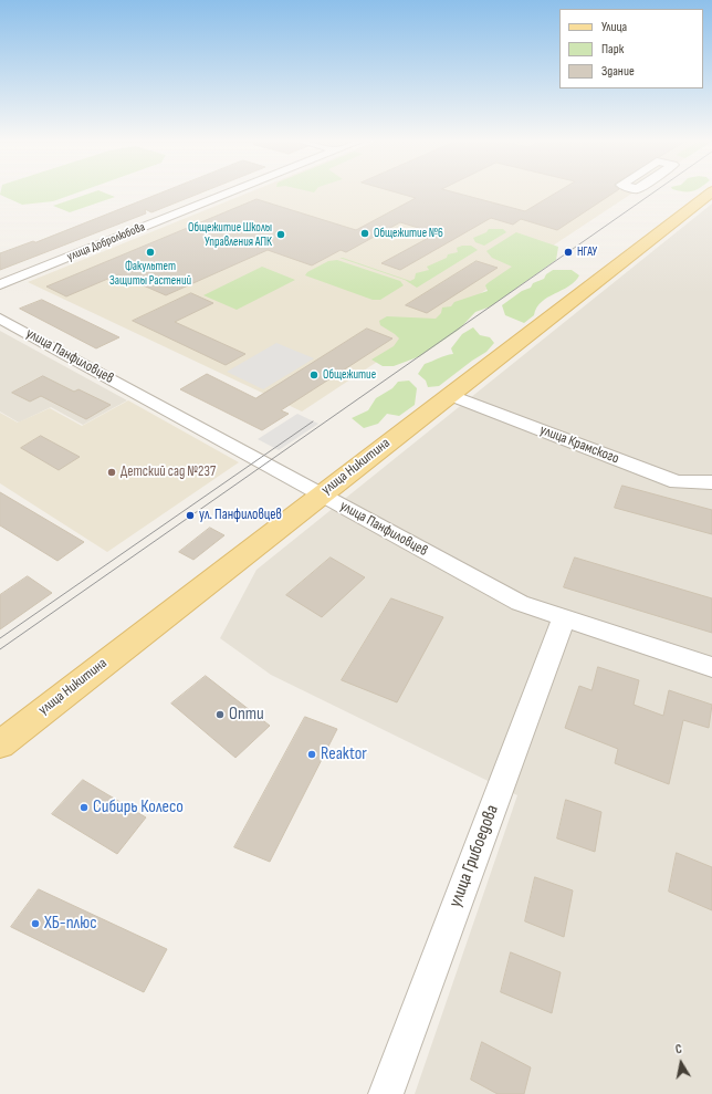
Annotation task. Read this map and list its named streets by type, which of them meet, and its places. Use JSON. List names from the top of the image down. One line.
{"streets":{"main road":["улица Никитина"],"street":["улица Добролюбова","улица Панфиловцев","улица Крамского","улица Грибоедова"]},"crossings":[["улица Панфиловцев","улица Никитина"],["улица Панфиловцев","улица Грибоедова"],["улица Крамского","улица Никитина"]],"places":["Общежитие №6","Общежитие Школы Управления АПК","Факультет Защиты Растений","НГАУ","Общежитие","Детский сад №237","ул. Панфиловцев","Опти","Reaktor","Сибирь Колесо","ХБ-плюс"],"legend":["Улица","Парк","Здание"],"north":"top"}
